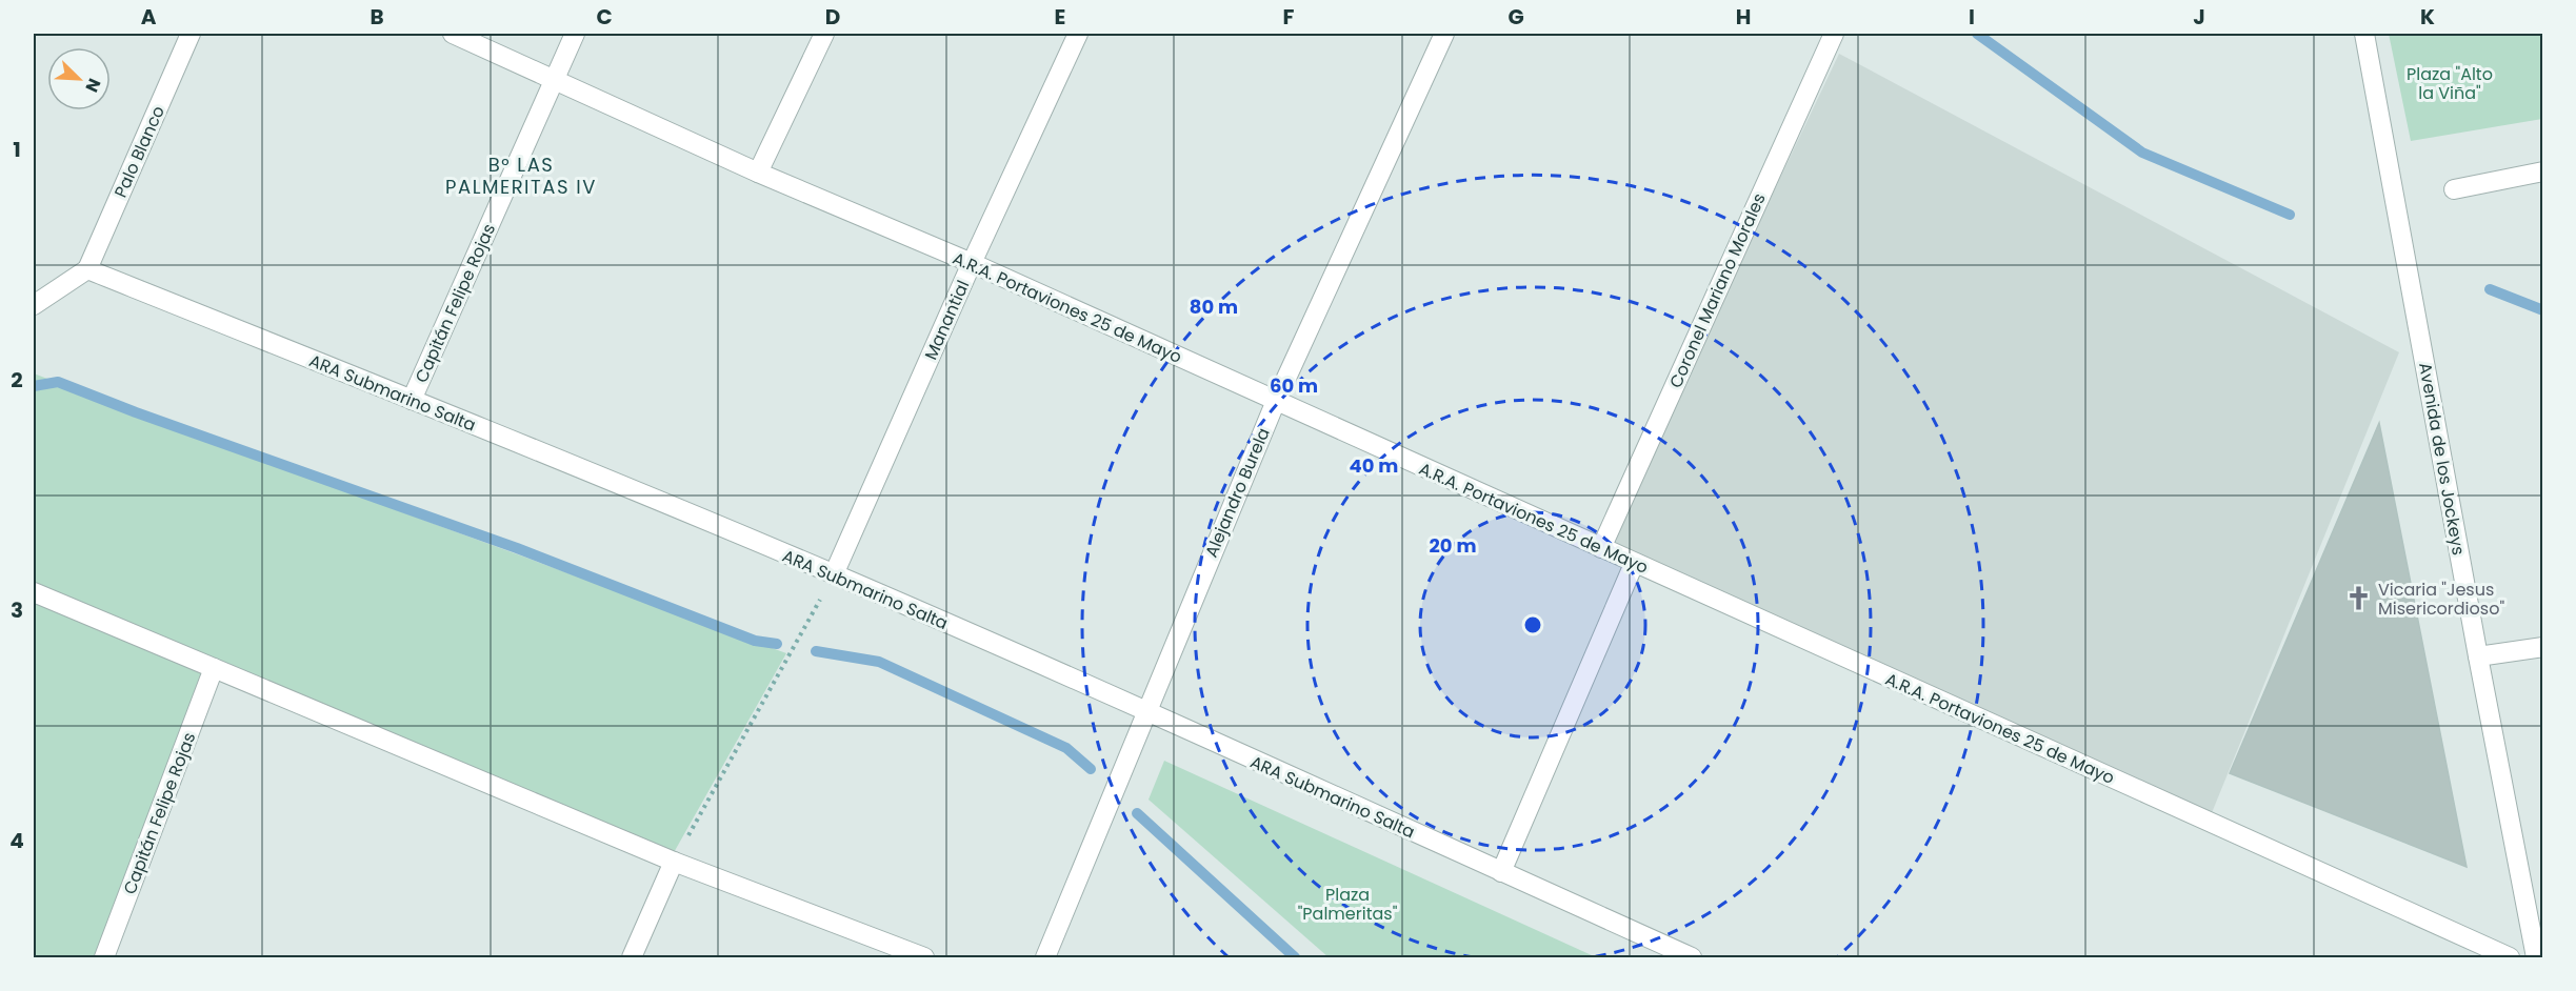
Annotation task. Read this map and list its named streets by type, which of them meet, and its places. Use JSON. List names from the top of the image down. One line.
{"streets":{"street":["Palo Blanco","Coronel Mariano Morales","Capitán Felipe Rojas","A.R.A. Portaviones 25 de Mayo","Manantial","ARA Submarino Salta","Avenida de los Jockeys","Alejandro Burela"]},"crossings":[["Palo Blanco","ARA Submarino Salta"],["Coronel Mariano Morales","A.R.A. Portaviones 25 de Mayo"],["Capitán Felipe Rojas","A.R.A. Portaviones 25 de Mayo"],["Capitán Felipe Rojas","ARA Submarino Salta"],["A.R.A. Portaviones 25 de Mayo","Manantial"],["A.R.A. Portaviones 25 de Mayo","Alejandro Burela"],["Manantial","ARA Submarino Salta"],["ARA Submarino Salta","Alejandro Burela"]],"districts":["B° LAS PALMERITAS IV"],"parks":["Plaza \"Alto la Viña\"","Plaza \"Palmeritas\""],"places":{"church":["Vicaria \"Jesus Misericordioso\""]},"north":"bottom right","grid":{"columns":["A","B","C","D","E","F","G","H","I","J","K"],"rows":["1","2","3","4"]},"rings":["80 m","60 m","40 m","20 m"]}
